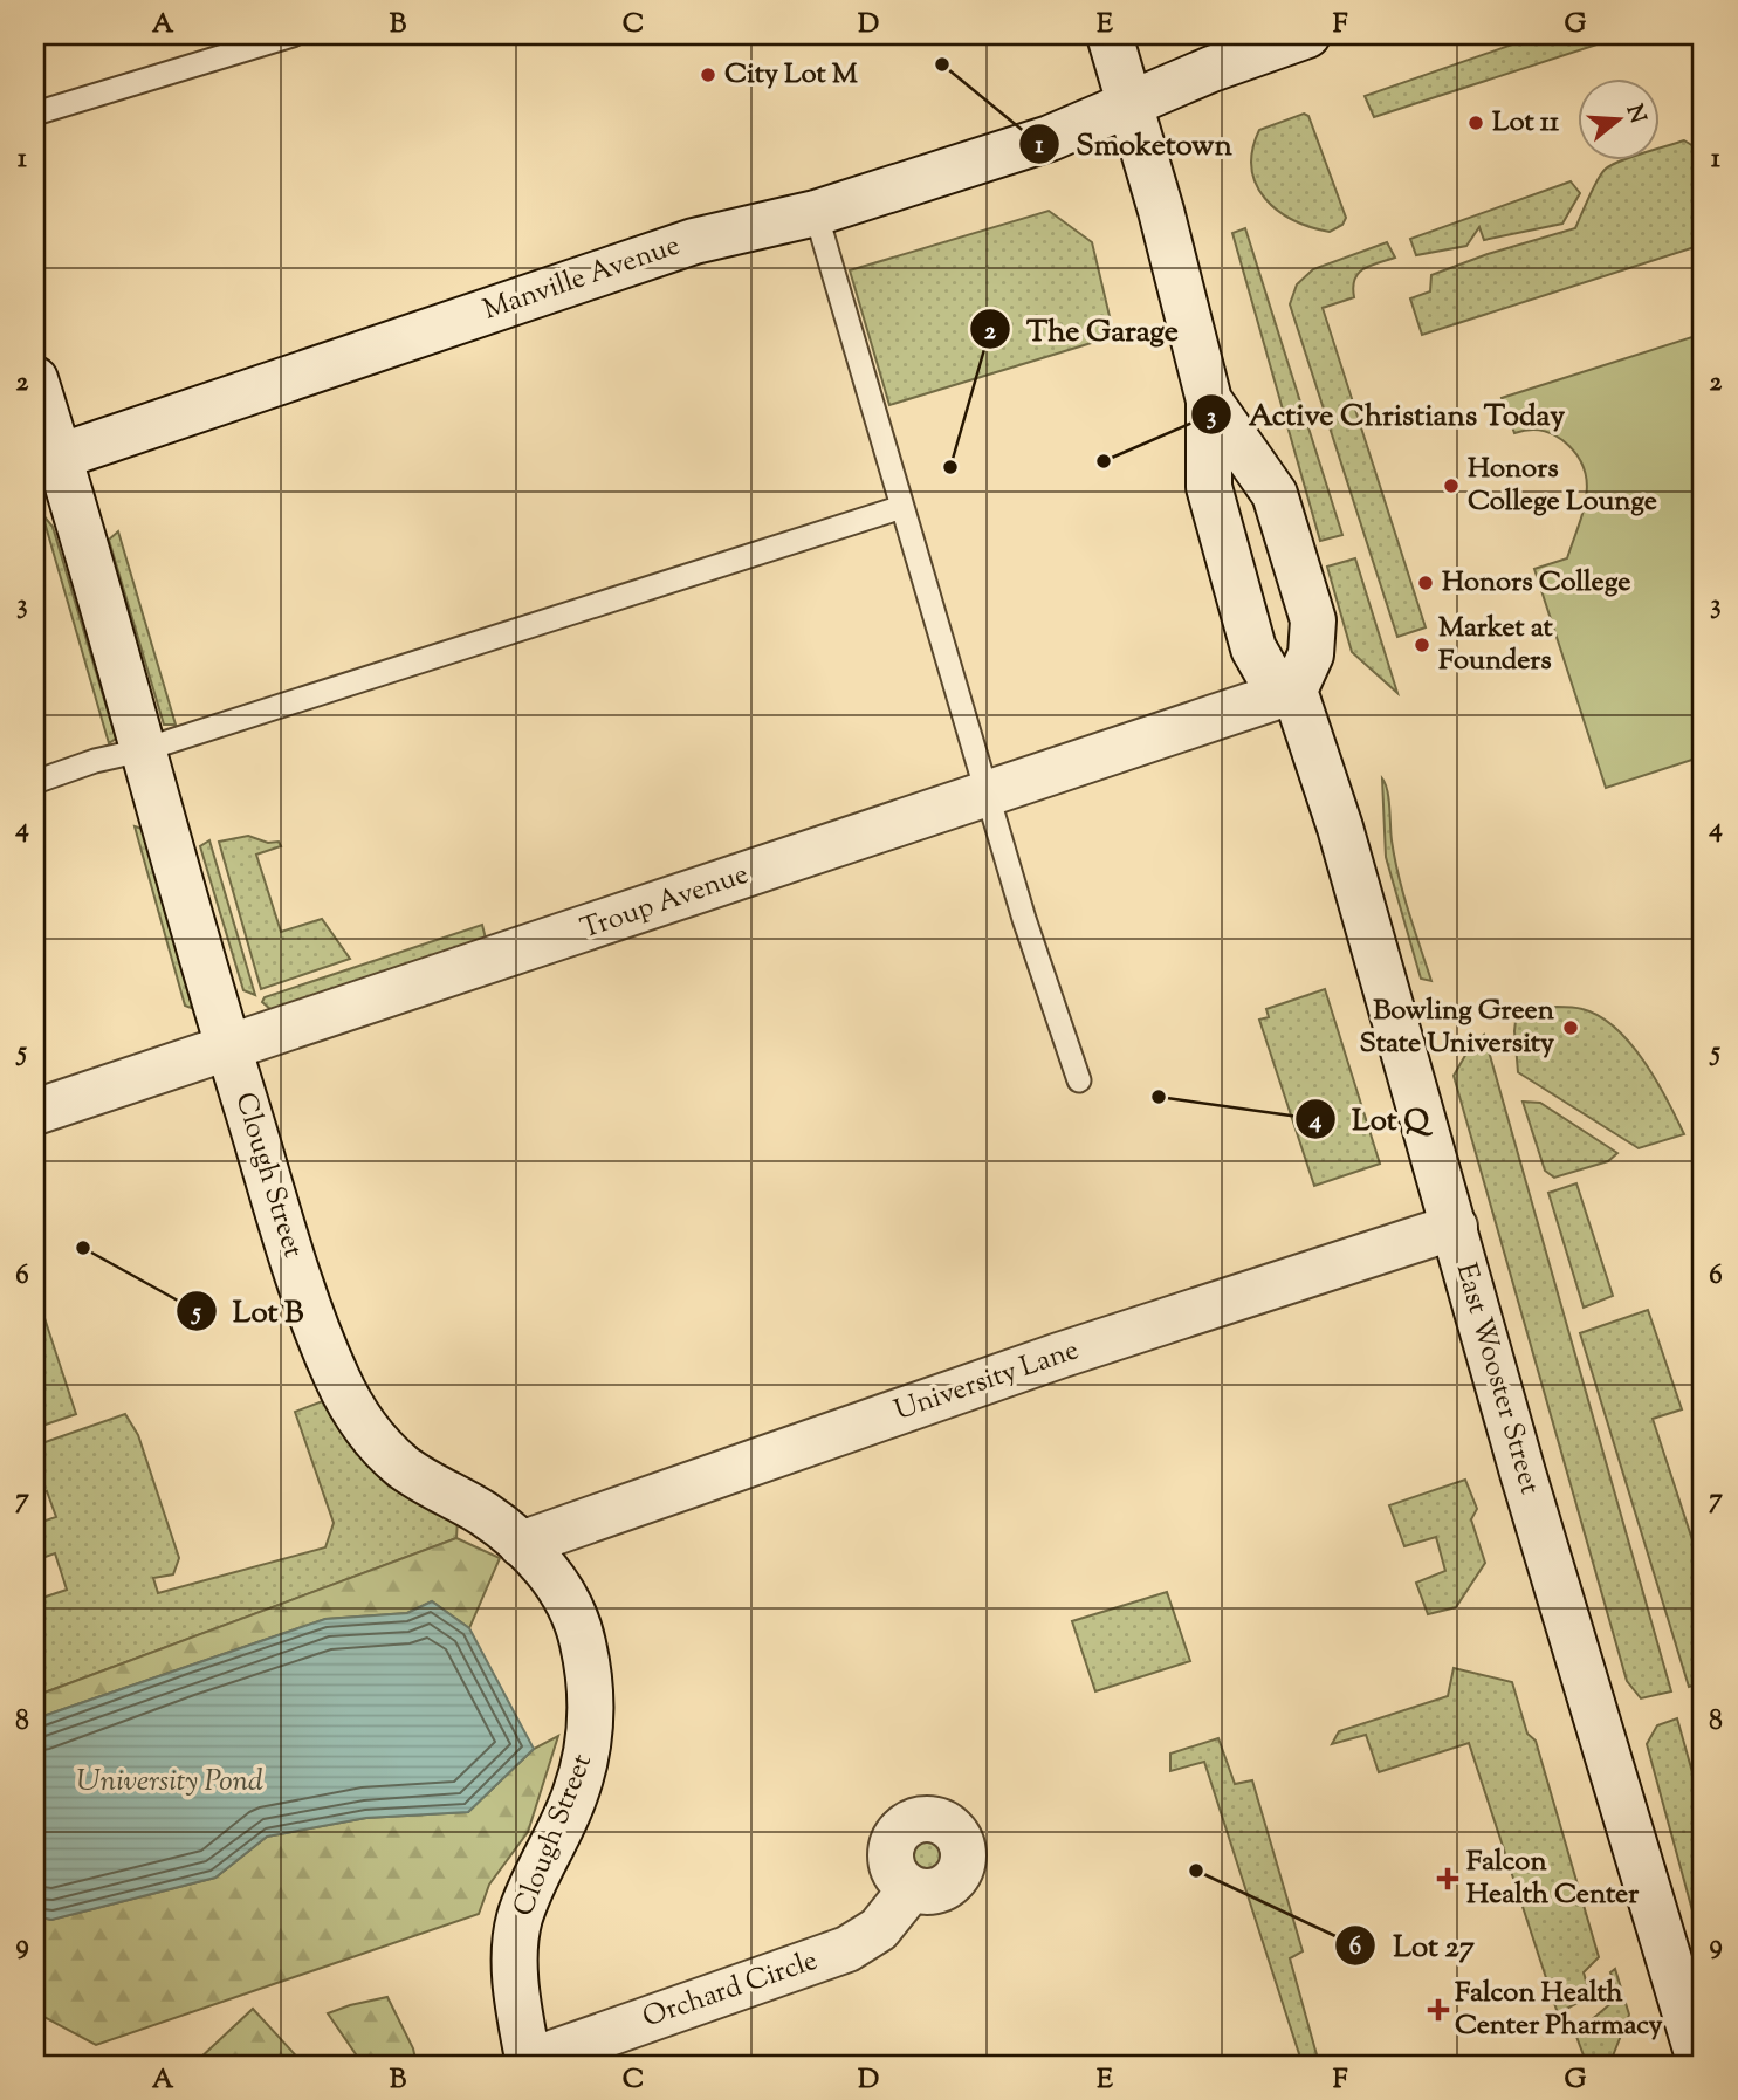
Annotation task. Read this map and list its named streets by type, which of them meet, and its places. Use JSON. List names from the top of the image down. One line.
{"streets":{"street":["Manville Avenue","Troup Avenue","Clough Street","East Wooster Street","University Lane","Orchard Circle"]},"crossings":[["Manville Avenue","Clough Street"],["Troup Avenue","Clough Street"],["Troup Avenue","East Wooster Street"],["Clough Street","University Lane"],["Clough Street","Orchard Circle"],["East Wooster Street","University Lane"]],"water":["University Pond"],"places":{"other":["Smoketown","City Lot M","Lot 11","Active Christians Today","The Garage","Honors College Lounge","Honors College","Market at Founders","Bowling Green State University","Lot Q","Lot B","Lot 27"],"health":["Falcon Health Center","Falcon Health Center Pharmacy"]},"north":"right","grid":{"columns":["A","B","C","D","E","F","G"],"rows":["1","2","3","4","5","6","7","8","9"]}}
